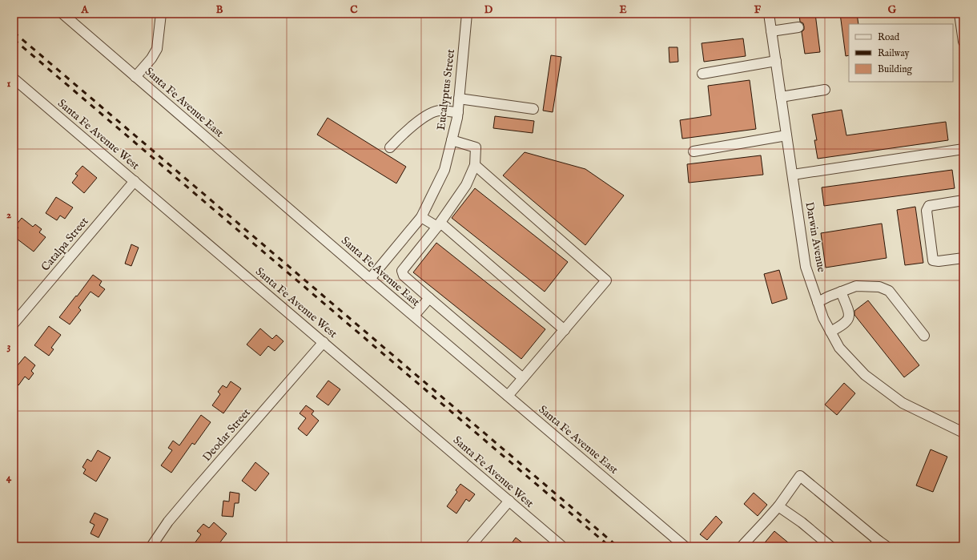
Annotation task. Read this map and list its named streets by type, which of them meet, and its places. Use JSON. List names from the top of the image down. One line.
{"streets":{"street":["Eucalyptus Street","Santa Fe Avenue East","Santa Fe Avenue West","Darwin Avenue","Catalpa Street","Deodar Street"]},"crossings":[["Eucalyptus Street","Santa Fe Avenue East"],["Santa Fe Avenue West","Catalpa Street"],["Santa Fe Avenue West","Deodar Street"]],"legend":["Road","Railway","Building"],"grid":{"columns":["A","B","C","D","E","F","G"],"rows":["1","2","3","4"]}}
